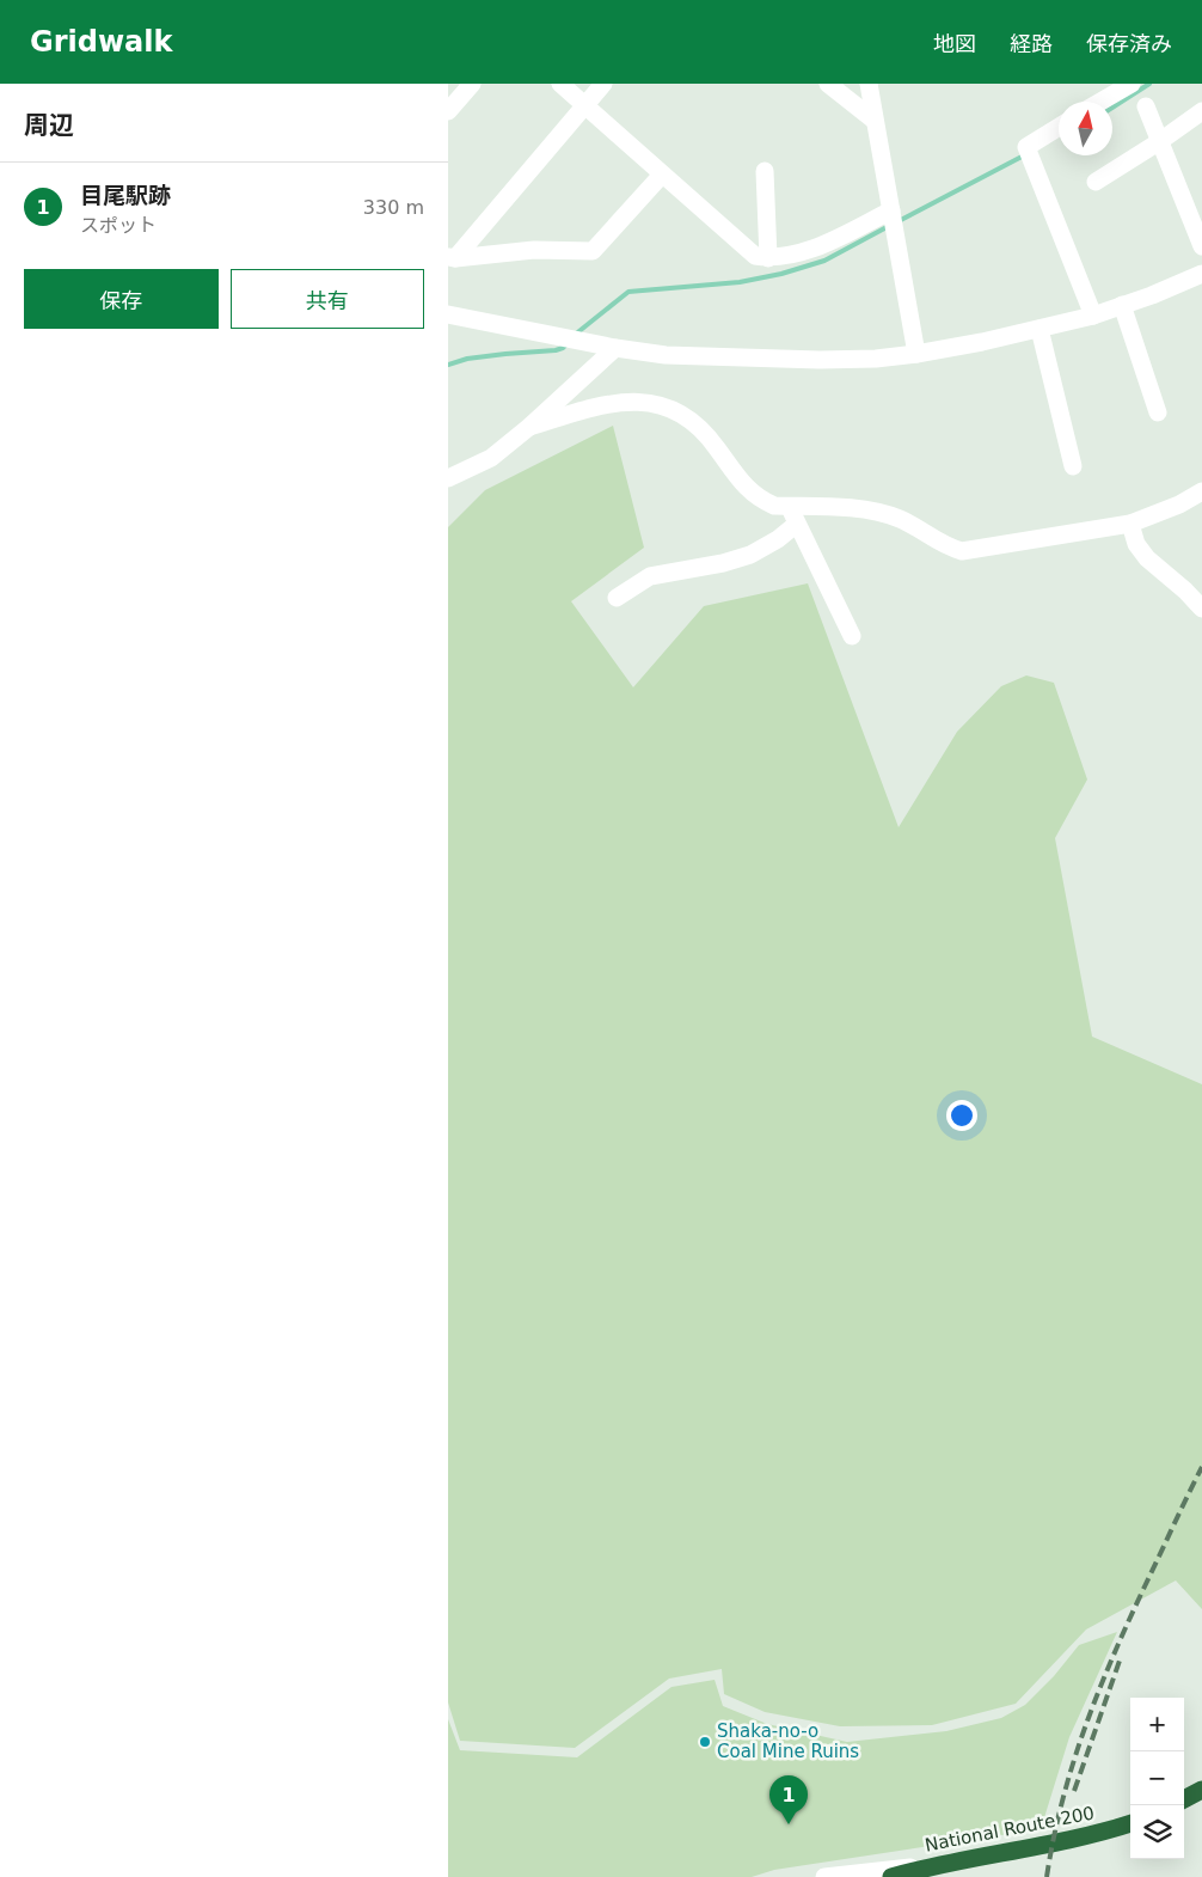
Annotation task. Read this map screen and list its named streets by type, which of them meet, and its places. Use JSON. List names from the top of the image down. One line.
{"streets":{"highway":["National Route 200"]},"places":["Shaka-no-o Coal Mine Ruins"],"north":"top","page":{"header":"Gridwalk","nav":["地図","経路","保存済み"],"heading":"周辺","list":[{"mark":"1","name":"目尾駅跡","note":"スポット","value":"330 m"}],"buttons":["保存","共有"],"map_buttons":["+","−"],"pins":"1"}}
